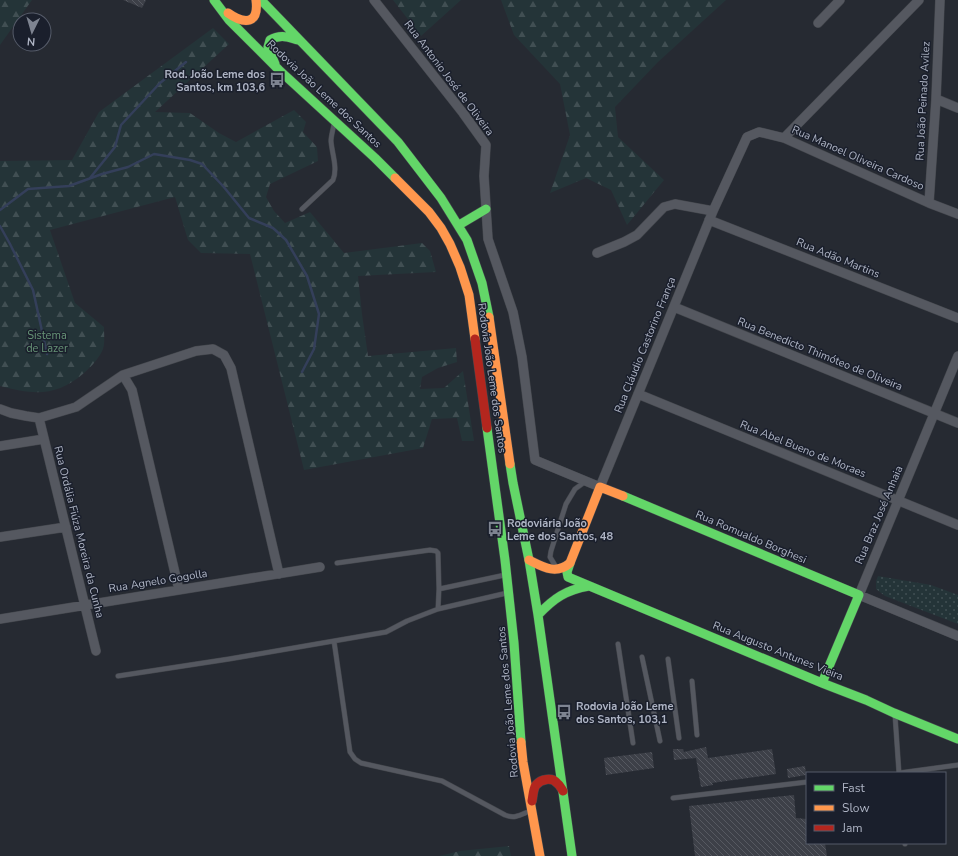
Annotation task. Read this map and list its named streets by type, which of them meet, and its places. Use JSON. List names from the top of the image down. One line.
{"streets":{"main road":["Rodovia João Leme dos Santos","Rua Cláudio Castorino França","Rua Braz José Anhaia","Rua Romualdo Borghesi","Rua Augusto Antunes Vieira"],"street":["Rua Antonio José de Oliveira","Rua João Peinado Avilez","Rua Manoel Oliveira Cardoso","Rua Adão Martins","Rua Benedicto Thimóteo de Oliveira","Rua Abel Bueno de Moraes","Rua Ordália Fiúza Moreira da Cunha","Rua Agnelo Gogolla"]},"crossings":[["Rua Antonio José de Oliveira","Rua Romualdo Borghesi"],["Rua João Peinado Avilez","Rua Manoel Oliveira Cardoso"],["Rua Manoel Oliveira Cardoso","Rua Cláudio Castorino França"],["Rua Adão Martins","Rua Cláudio Castorino França"],["Rua Cláudio Castorino França","Rua Benedicto Thimóteo de Oliveira"],["Rua Cláudio Castorino França","Rua Abel Bueno de Moraes"],["Rua Cláudio Castorino França","Rua Romualdo Borghesi"],["Rua Cláudio Castorino França","Rua Augusto Antunes Vieira"],["Rua Benedicto Thimóteo de Oliveira","Rua Braz José Anhaia"],["Rua Abel Bueno de Moraes","Rua Braz José Anhaia"],["Rua Braz José Anhaia","Rua Romualdo Borghesi"],["Rua Braz José Anhaia","Rua Augusto Antunes Vieira"],["Rua Ordália Fiúza Moreira da Cunha","Rua Agnelo Gogolla"]],"parks":["Sistema de Lazer"],"places":{"bus stop":["Rod. João Leme dos Santos, km 103,6","Rodoviária João Leme dos Santos, 48","Rodovia João Leme dos Santos, 103,1"]},"legend":["Fast","Slow","Jam"],"north":"bottom"}
